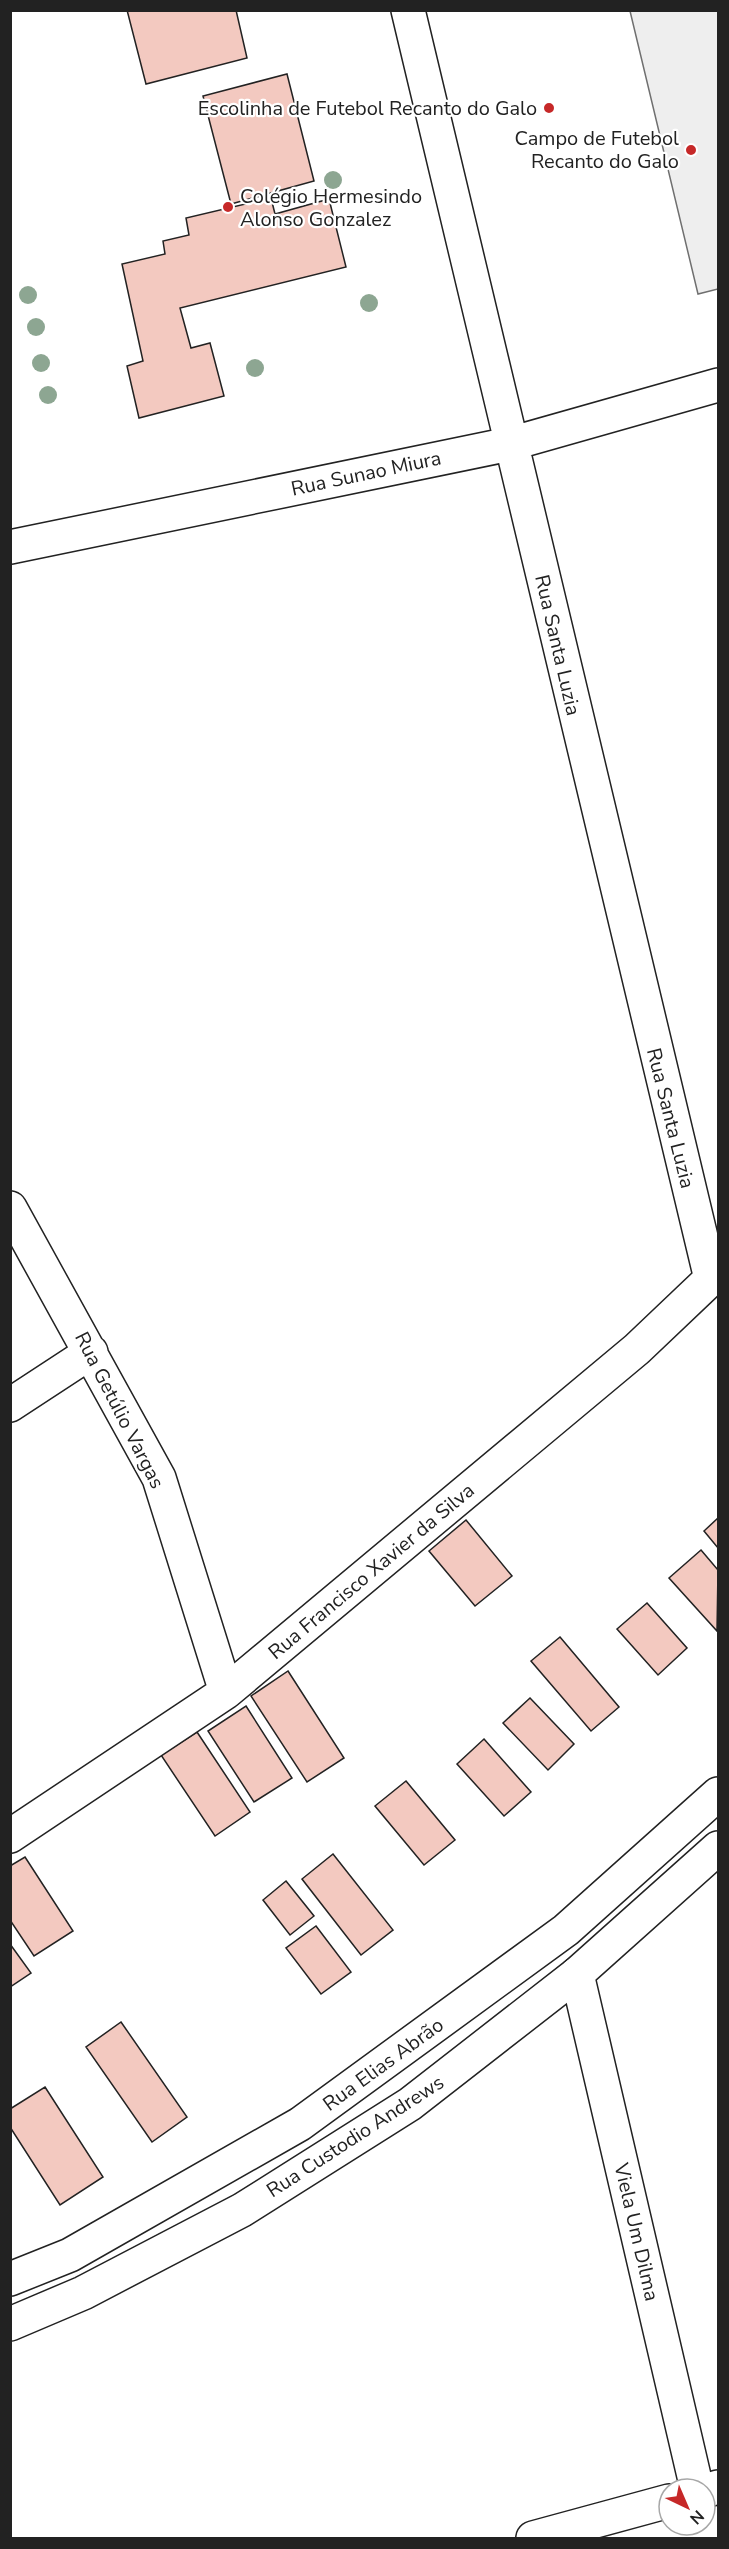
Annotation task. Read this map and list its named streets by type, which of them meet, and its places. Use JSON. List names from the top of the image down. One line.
{"streets":{"street":["Rua Sunao Miura","Rua Santa Luzia","Rua Getúlio Vargas","Rua Francisco Xavier da Silva","Rua Elias Abrão","Rua Custodio Andrews","Viela Um Dilma"]},"crossings":[["Rua Sunao Miura","Rua Santa Luzia"],["Rua Santa Luzia","Rua Francisco Xavier da Silva"],["Rua Getúlio Vargas","Rua Francisco Xavier da Silva"],["Rua Custodio Andrews","Viela Um Dilma"]],"places":["Escolinha de Futebol Recanto do Galo","Campo de Futebol Recanto do Galo","Colégio Hermesindo Alonso Gonzalez"],"north":"bottom right"}
